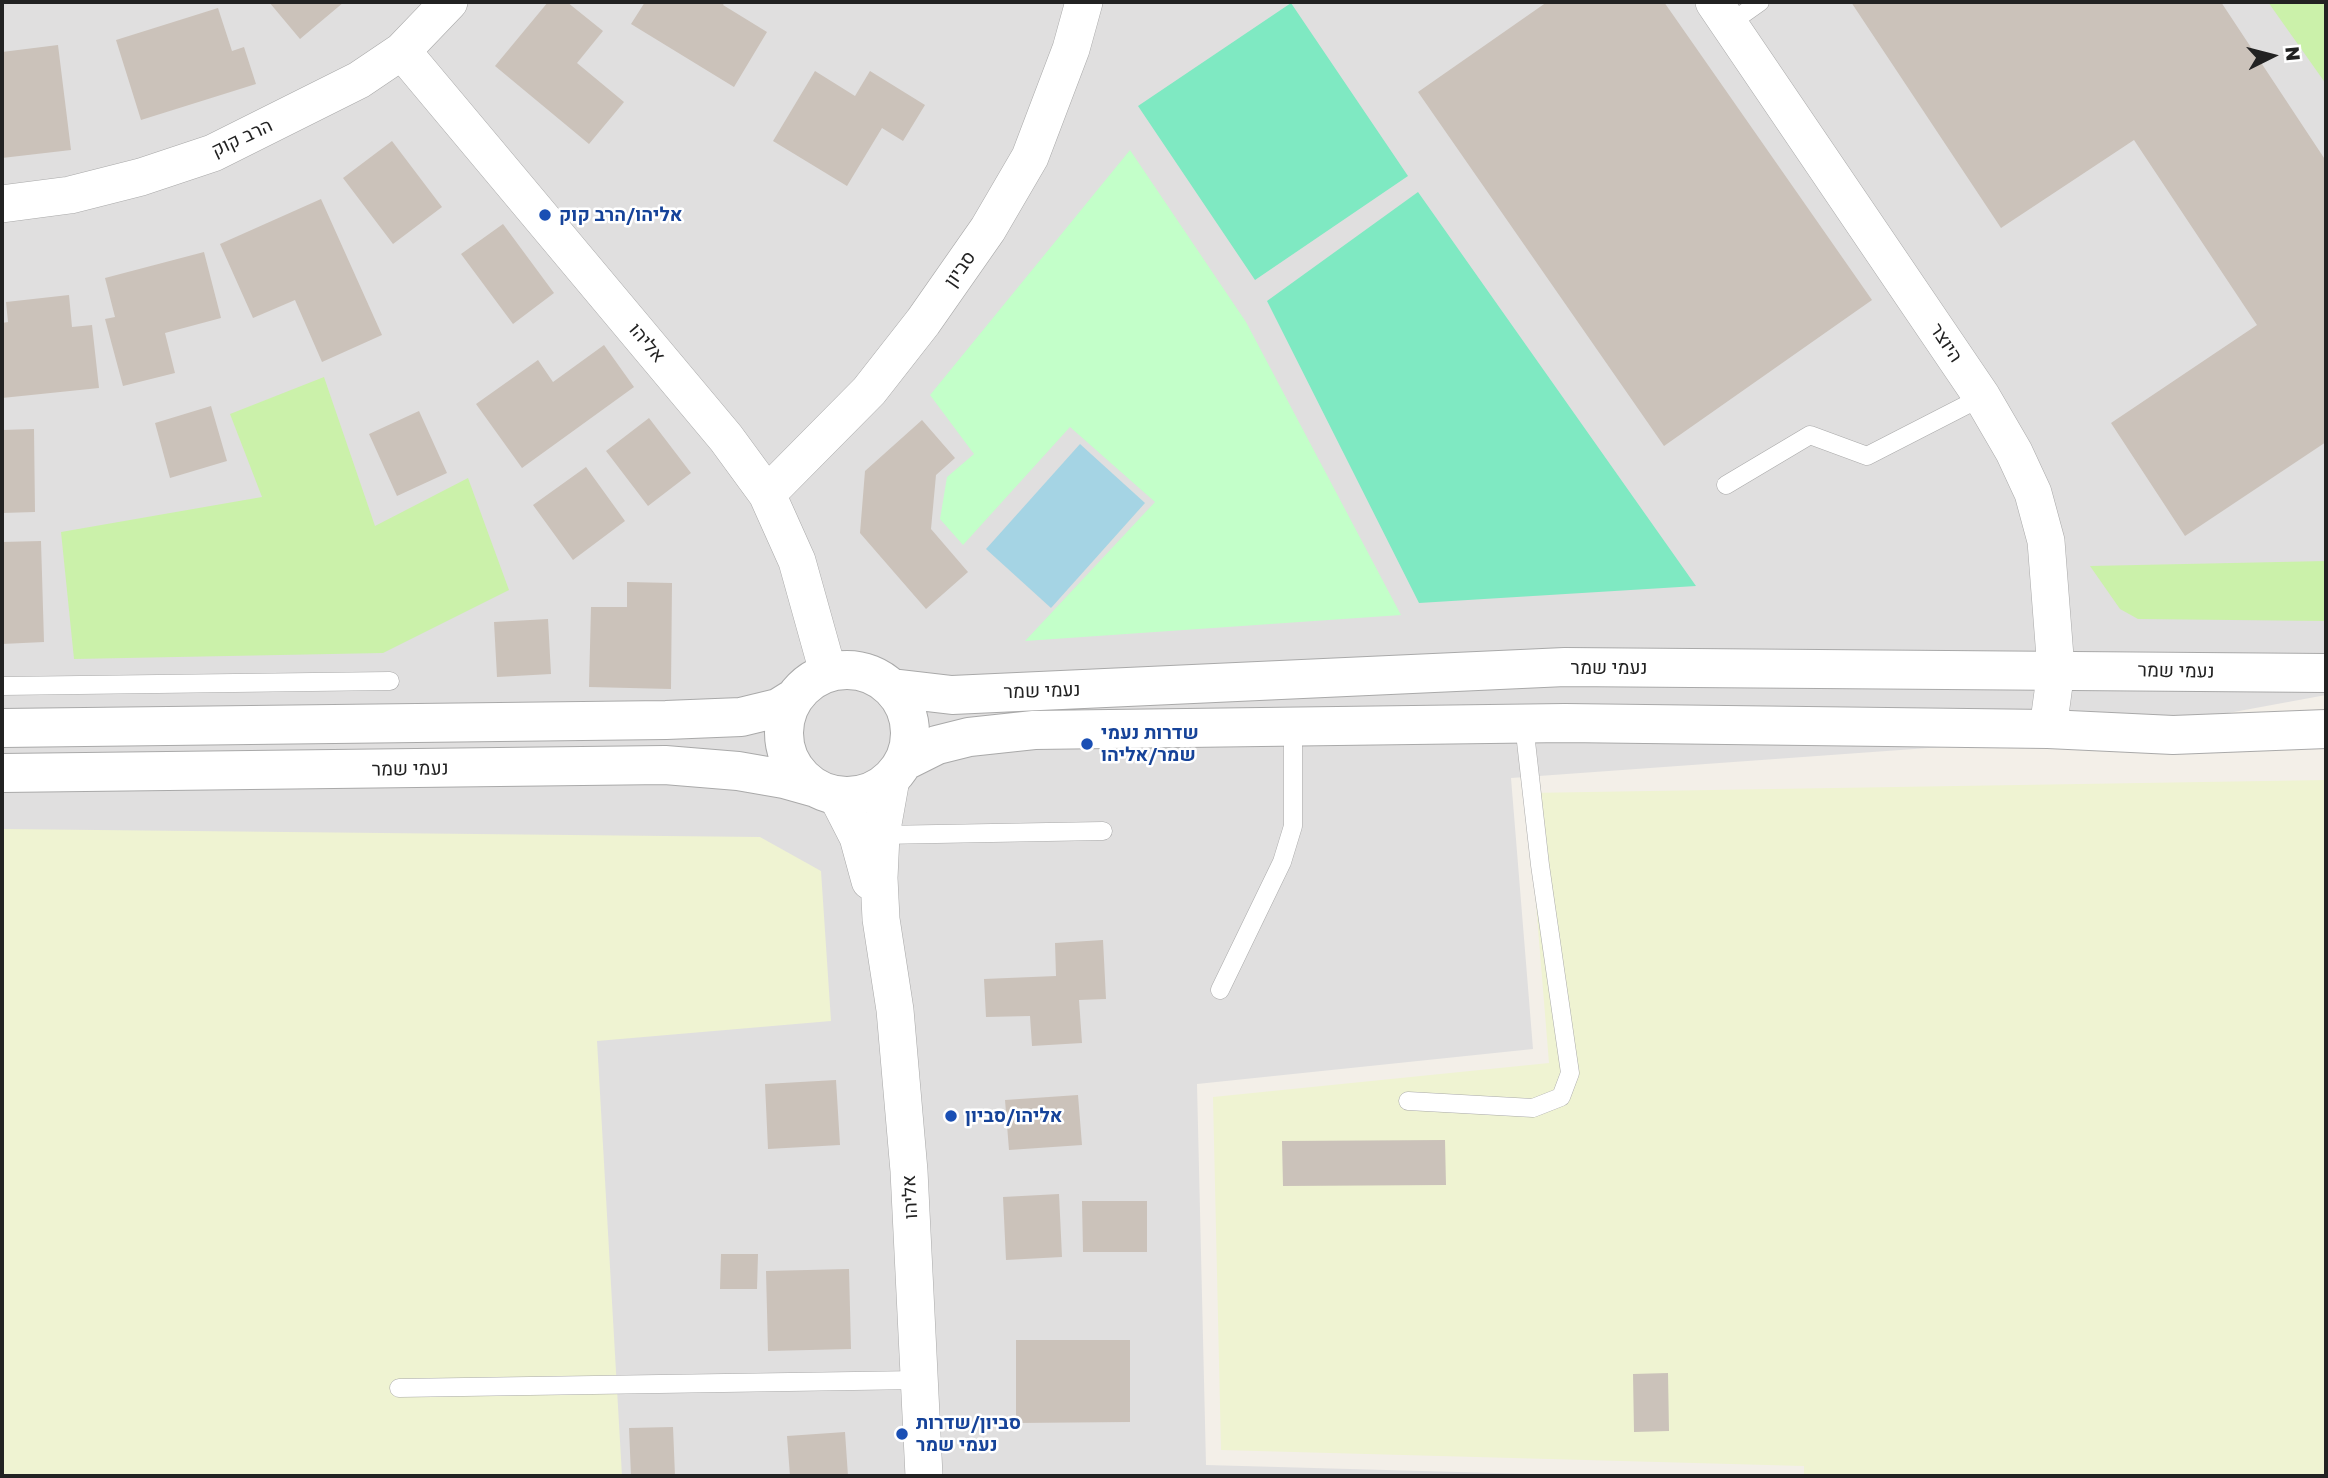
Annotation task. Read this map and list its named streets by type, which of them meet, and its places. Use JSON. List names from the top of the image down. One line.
{"streets":{"street":["הרב קוק","סביון","אליהו","היוצר","נעמי שמר"]},"crossings":[["הרב קוק","אליהו"],["סביון","אליהו"],["אליהו","נעמי שמר"],["היוצר","נעמי שמר"]],"places":["אליהו/הרב קוק","שדרות נעמי שמר/אליהו","אליהו/סביון","סביון/שדרות נעמי שמר"],"north":"right"}
